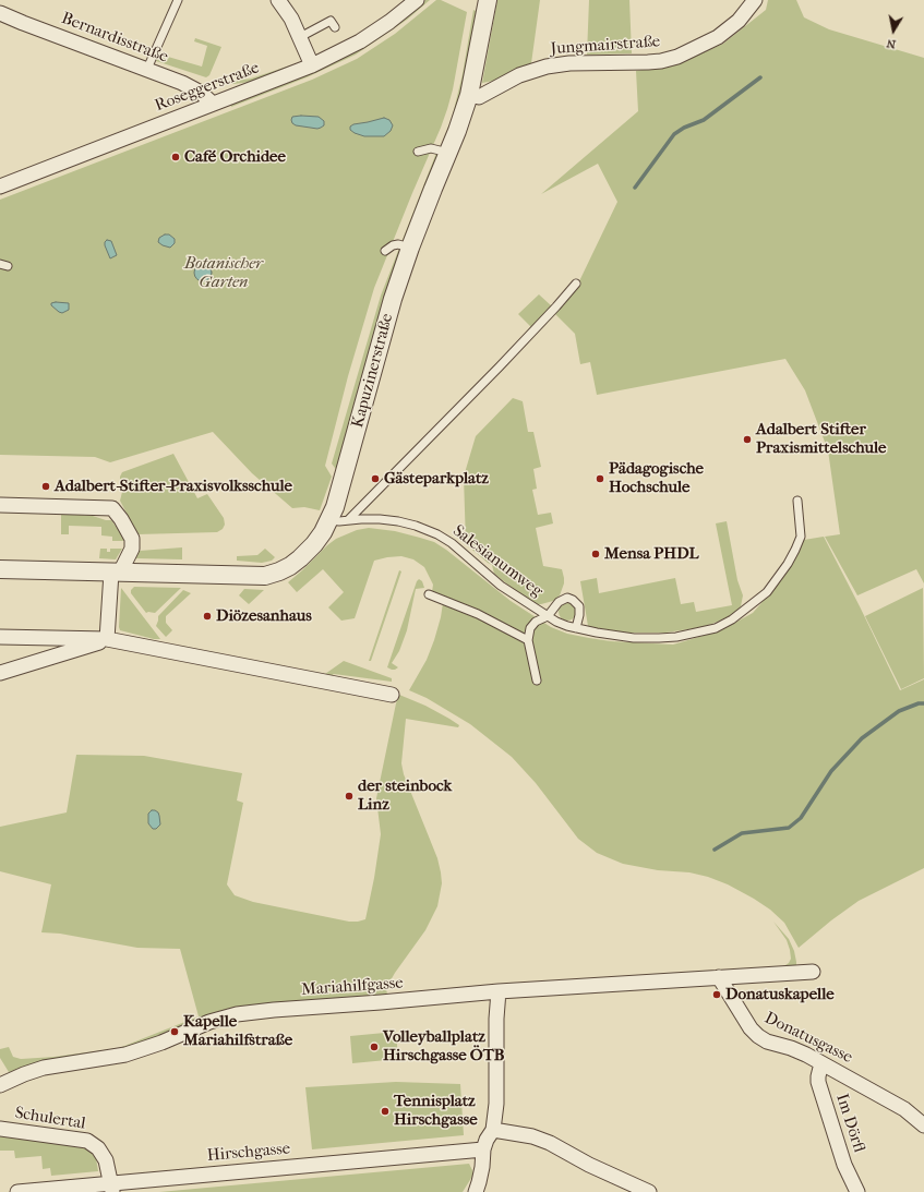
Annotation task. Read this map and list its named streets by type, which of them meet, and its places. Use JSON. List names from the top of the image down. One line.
{"streets":{"street":["Bernardisstraße","Jungmairstraße","Roseggerstraße","Kapuzinerstraße","Mariahilfgasse","Donatusgasse","Schulertal","Im Dörfl","Hirschgasse"],"lane":["Salesianumweg"]},"crossings":[["Bernardisstraße","Roseggerstraße"],["Jungmairstraße","Kapuzinerstraße"],["Kapuzinerstraße","Salesianumweg"],["Mariahilfgasse","Donatusgasse"],["Donatusgasse","Im Dörfl"],["Schulertal","Hirschgasse"]],"parks":["Botanischer Garten"],"places":["Café Orchidee","Adalbert Stifter Praxismittelschule","Gästeparkplatz","Pädagogische Hochschule","Adalbert-Stifter-Praxisvolksschule","Mensa PHDL","Diözesanhaus","der steinbock Linz","Donatuskapelle","Kapelle Mariahilfstraße","Volleyballplatz Hirschgasse ÖTB","Tennisplatz Hirschgasse"],"north":"bottom"}
